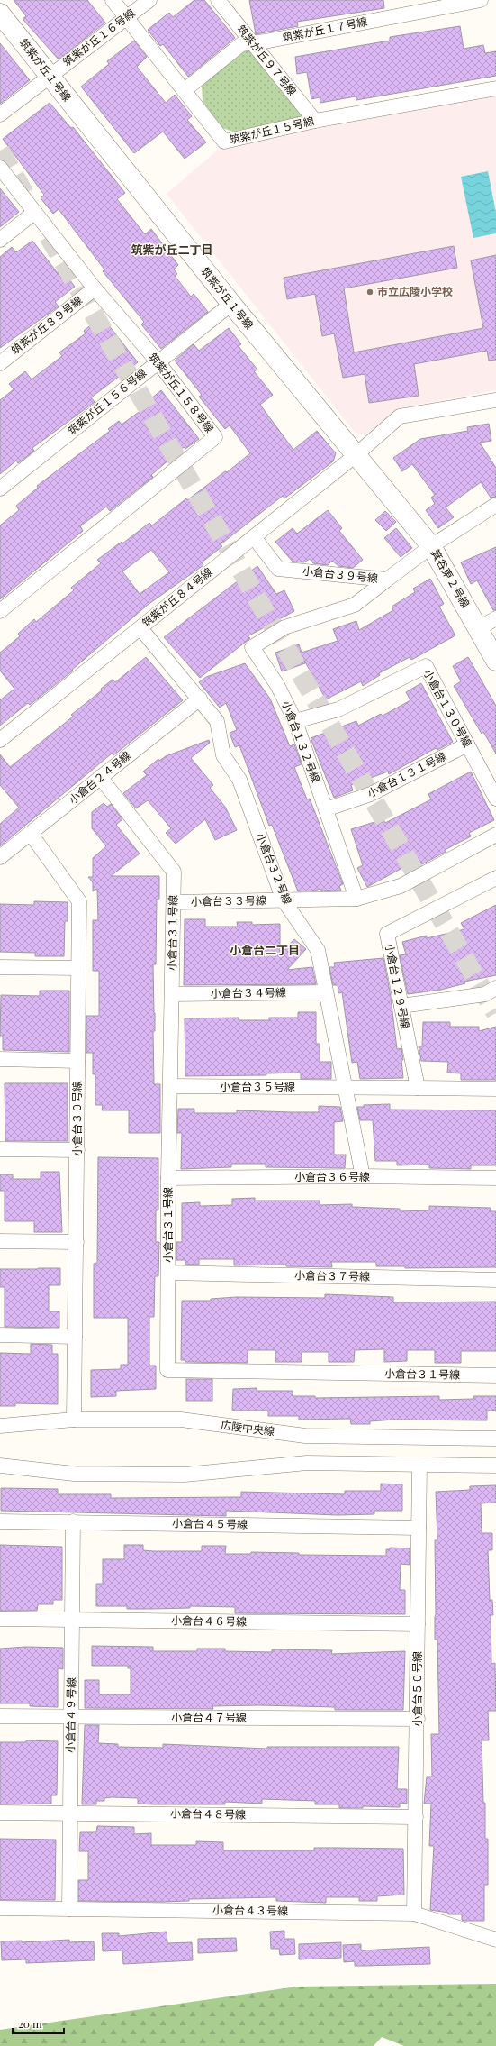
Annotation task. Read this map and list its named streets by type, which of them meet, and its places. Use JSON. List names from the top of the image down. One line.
{"streets":{"street":["筑紫が丘１７号線","筑紫が丘１６号線","筑紫が丘９７号線","筑紫が丘１号線","筑紫が丘１５号線","筑紫が丘８９号線","筑紫が丘１５８号線","筑紫が丘１５６号線","小倉台３９号線","箕谷東２号線","筑紫が丘８４号線","小倉台１３０号線","小倉台１３２号線","小倉台１３１号線","小倉台２４号線","小倉台３２号線","小倉台３３号線","小倉台３１号線","小倉台１２９号線","小倉台３４号線","小倉台３５号線","小倉台３０号線","小倉台３６号線","小倉台３７号線","広陵中央線","小倉台４５号線","小倉台４６号線","小倉台５０号線","小倉台４９号線","小倉台４７号線","小倉台４８号線","小倉台４３号線"]},"crossings":[["筑紫が丘１７号線","筑紫が丘９７号線"],["筑紫が丘１７号線","筑紫が丘１５号線"],["筑紫が丘１６号線","筑紫が丘１号線"],["筑紫が丘１６号線","筑紫が丘１５号線"],["筑紫が丘９７号線","筑紫が丘１５号線"],["筑紫が丘１号線","筑紫が丘１５６号線"],["筑紫が丘１号線","小倉台３９号線"],["筑紫が丘１号線","箕谷東２号線"],["筑紫が丘１号線","筑紫が丘８４号線"],["筑紫が丘８９号線","筑紫が丘１５８号線"],["筑紫が丘１５８号線","筑紫が丘１５６号線"],["小倉台３９号線","箕谷東２号線"],["小倉台３９号線","筑紫が丘８４号線"],["小倉台３９号線","小倉台１３２号線"],["筑紫が丘８４号線","小倉台３２号線"],["小倉台１３０号線","小倉台１３２号線"],["小倉台１３０号線","小倉台１３１号線"],["小倉台１３２号線","小倉台１３１号線"],["小倉台２４号線","小倉台３２号線"],["小倉台２４号線","小倉台３１号線"],["小倉台２４号線","小倉台３０号線"],["小倉台３２号線","小倉台３３号線"],["小倉台３２号線","小倉台３４号線"],["小倉台３２号線","小倉台３５号線"],["小倉台３２号線","小倉台３６号線"],["小倉台３３号線","小倉台３１号線"],["小倉台３１号線","小倉台３４号線"],["小倉台３１号線","小倉台３５号線"],["小倉台３１号線","小倉台３６号線"],["小倉台３１号線","小倉台３７号線"],["小倉台３０号線","広陵中央線"],["小倉台４５号線","小倉台５０号線"],["小倉台４５号線","小倉台４９号線"],["小倉台４６号線","小倉台５０号線"],["小倉台４６号線","小倉台４９号線"],["小倉台５０号線","小倉台４７号線"],["小倉台５０号線","小倉台４８号線"],["小倉台５０号線","小倉台４３号線"],["小倉台４９号線","小倉台４７号線"],["小倉台４９号線","小倉台４８号線"],["小倉台４９号線","小倉台４３号線"]],"districts":["筑紫が丘二丁目","小倉台二丁目"],"places":["市立広陵小学校"],"scale_bar":"20 m"}
